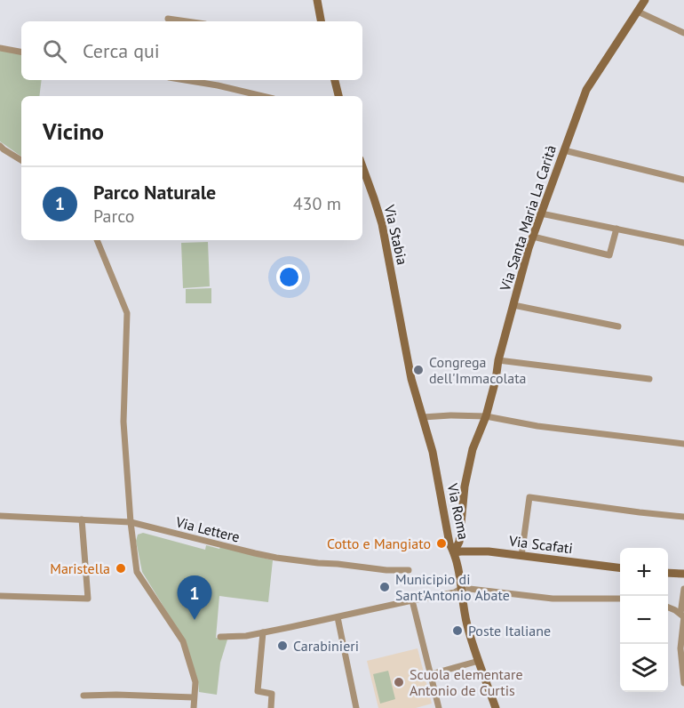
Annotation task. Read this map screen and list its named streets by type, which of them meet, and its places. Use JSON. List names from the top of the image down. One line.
{"streets":{"street":["Via Santa Maria La Carità","Via Stabia","Via Roma","Via Lettere","Via Scafati"]},"crossings":[["Via Santa Maria La Carità","Via Roma"],["Via Santa Maria La Carità","Via Scafati"],["Via Stabia","Via Roma"],["Via Roma","Via Scafati"]],"places":["Congrega dell'Immacolata","Cotto e Mangiato","Maristella","Municipio di Sant'Antonio Abate","Poste Italiane","Carabinieri","Scuola elementare Antonio de Curtis"],"page":{"search":"Cerca qui","heading":"Vicino","list":[{"mark":"1","name":"Parco Naturale","note":"Parco","value":"430 m"}],"map_buttons":["+","−"],"pins":"1"}}
